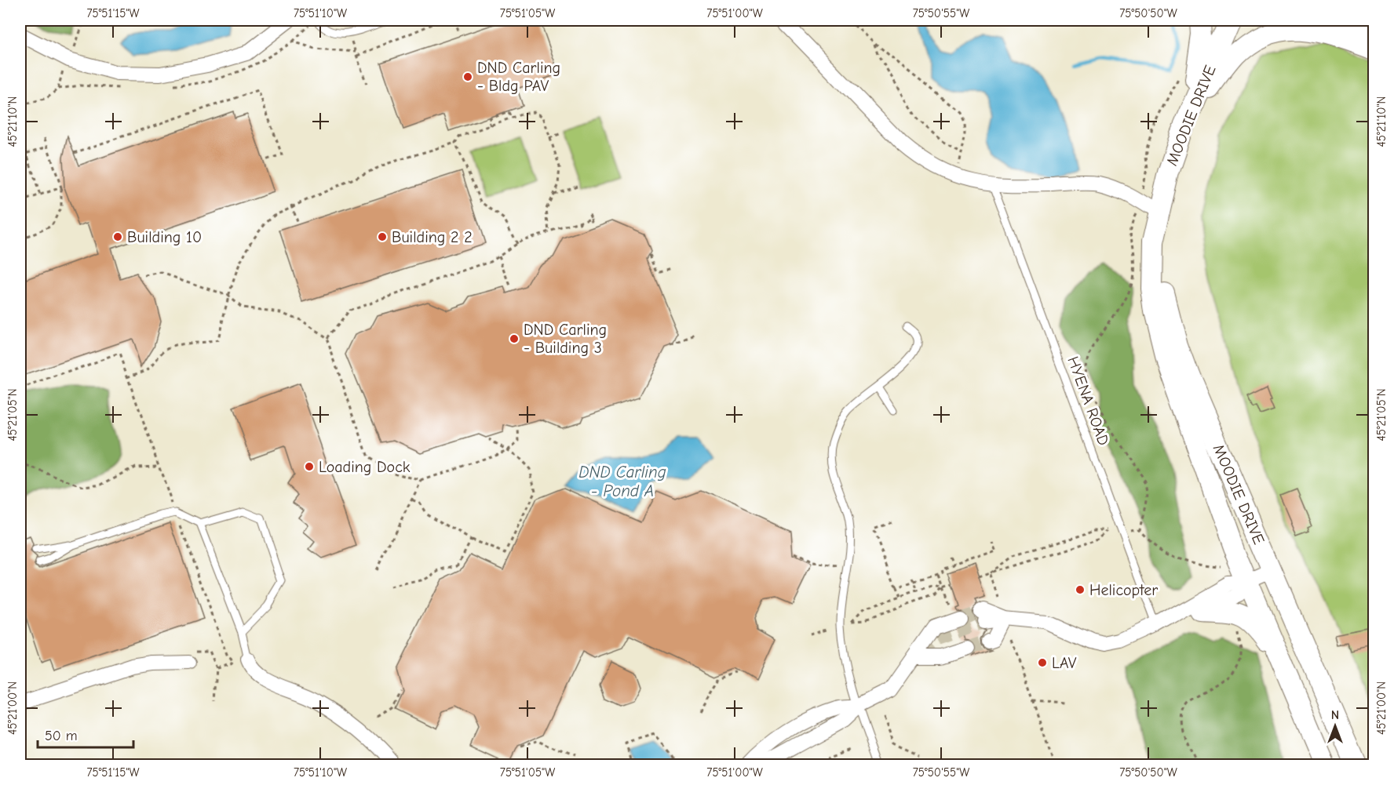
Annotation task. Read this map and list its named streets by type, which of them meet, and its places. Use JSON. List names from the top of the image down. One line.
{"streets":{"main road":["MOODIE DRIVE"],"lane":["HYENA ROAD"]},"water":["DND Carling - Pond A"],"places":["DND Carling - Bldg PAV","Building 10","Building 2 2","DND Carling - Building 3","Loading Dock","Helicopter","LAV"],"scale_bar":"50 m","north":"top","coordinates":["75°51'15\"W","75°51'10\"W","75°51'05\"W","75°51'00\"W","75°50'55\"W","75°50'50\"W","45°21'10\"N","45°21'05\"N","45°21'00\"N"]}
